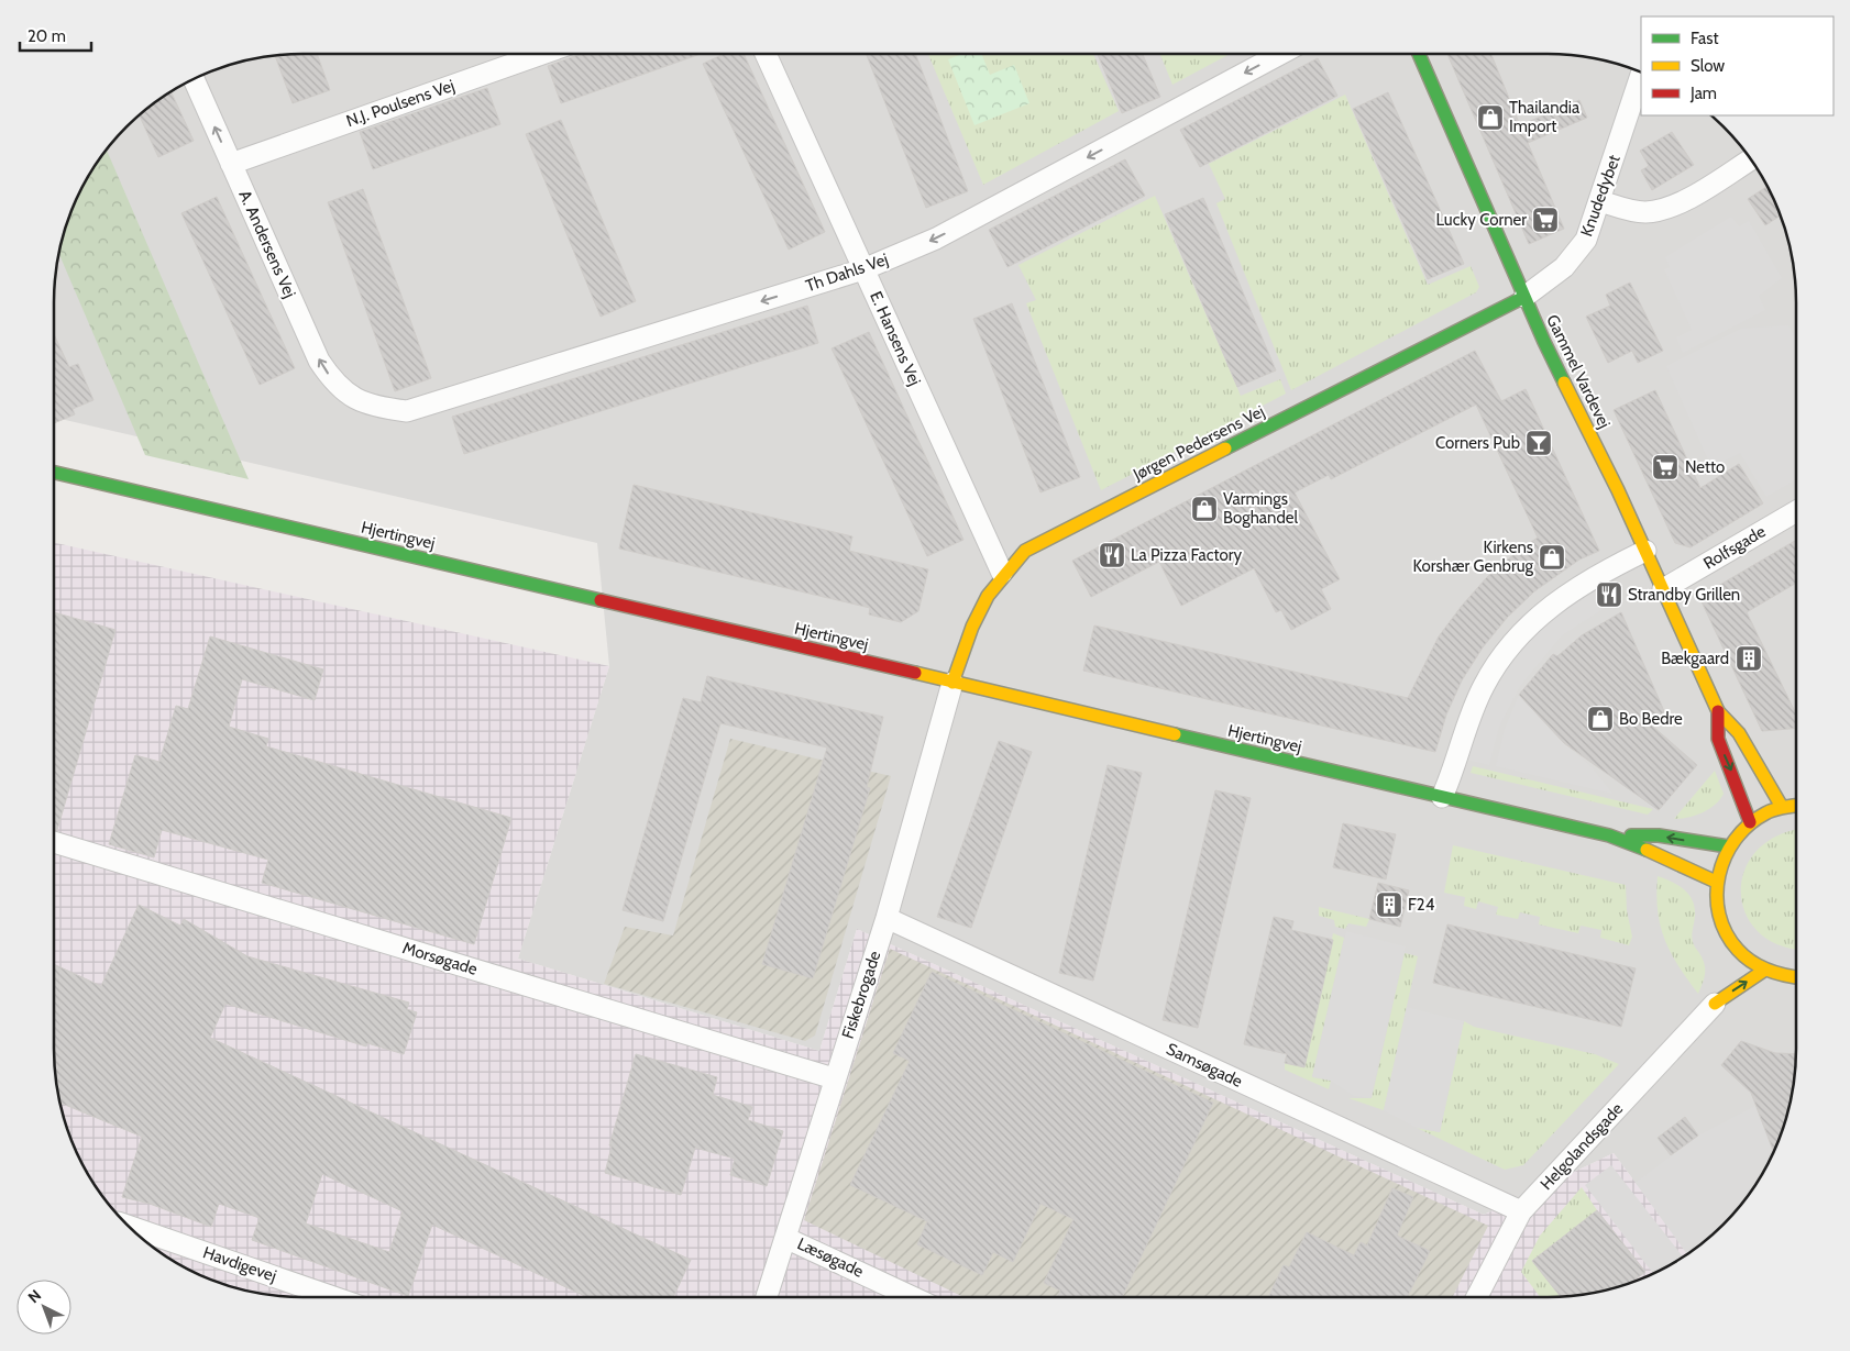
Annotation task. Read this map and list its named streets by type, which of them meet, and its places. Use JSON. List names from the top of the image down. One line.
{"streets":{"main road":["Gammel Vardevej","Jørgen Pedersens Vej","Hjertingvej","Helgolandsgade"],"street":["N.J. Poulsens Vej","Knudedybet","A. Andersens Vej","Th Dahls Vej","E. Hansens Vej","Rolfsgade","Morsøgade","Fiskebrogade","Samsøgade","Læsøgade","Havdigevej"]},"crossings":[["N.J. Poulsens Vej","A. Andersens Vej"],["Knudedybet","Gammel Vardevej"],["Knudedybet","Jørgen Pedersens Vej"],["A. Andersens Vej","Th Dahls Vej"],["Th Dahls Vej","E. Hansens Vej"],["E. Hansens Vej","Jørgen Pedersens Vej"],["Gammel Vardevej","Jørgen Pedersens Vej"],["Gammel Vardevej","Rolfsgade"],["Jørgen Pedersens Vej","Hjertingvej"],["Jørgen Pedersens Vej","Fiskebrogade"],["Hjertingvej","Fiskebrogade"],["Morsøgade","Fiskebrogade"],["Fiskebrogade","Samsøgade"],["Fiskebrogade","Læsøgade"],["Samsøgade","Helgolandsgade"]],"one_way":["A. Andersens Vej","Th Dahls Vej"],"places":{"shop":["Thailandia Import","Varmings Boghandel","Kirkens Korshær Genbrug","Bo Bedre"],"supermarket":["Lucky Corner","Netto"],"bar":["Corners Pub"],"restaurant":["La Pizza Factory","Strandby Grillen"],"building":["Bækgaard","F24"]},"legend":["Fast","Slow","Jam"],"scale_bar":"20 m","north":"top left"}
